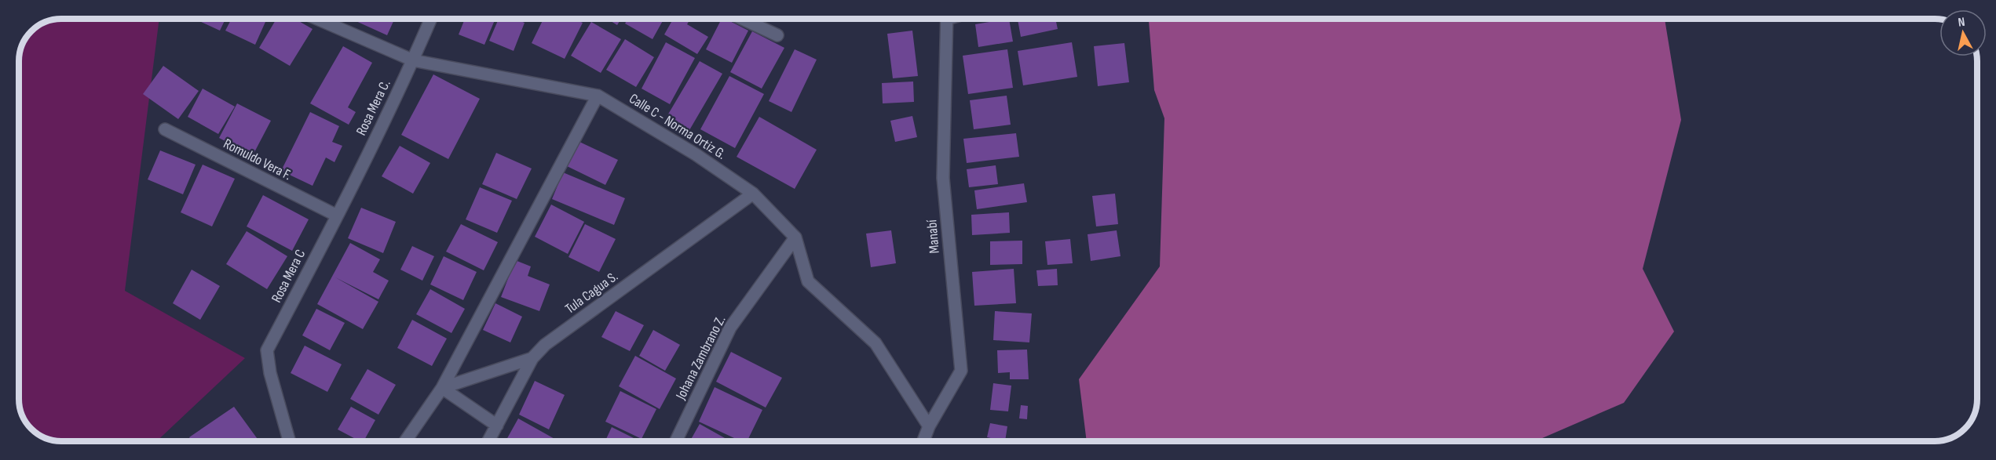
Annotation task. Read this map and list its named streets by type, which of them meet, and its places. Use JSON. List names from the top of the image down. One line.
{"streets":{"street":["Rosa Mera C.","Calle C - Norma Ortiz G.","Romuldo Vera F.","Manabí","Rosa Mera C","Tula Cagua S.","Johana Zambrano Z."]},"crossings":[["Rosa Mera C.","Calle C - Norma Ortiz G."],["Rosa Mera C.","Romuldo Vera F."],["Rosa Mera C.","Rosa Mera C"],["Calle C - Norma Ortiz G.","Manabí"],["Calle C - Norma Ortiz G.","Tula Cagua S."],["Calle C - Norma Ortiz G.","Johana Zambrano Z."],["Romuldo Vera F.","Rosa Mera C"]],"north":"top"}
